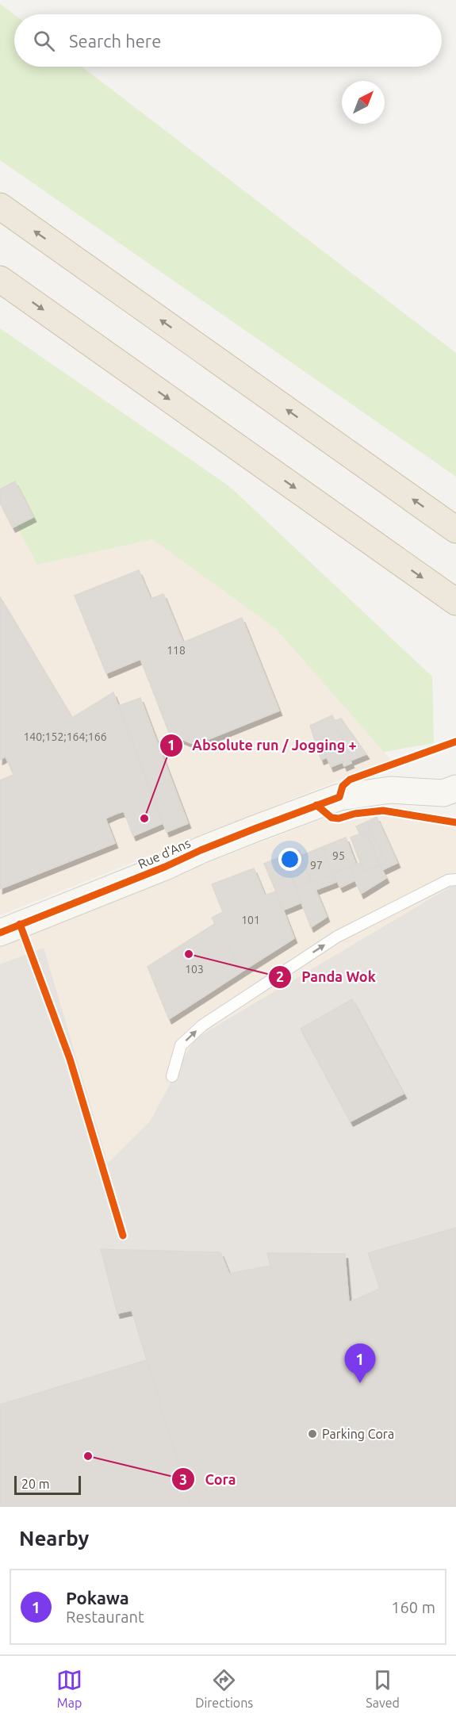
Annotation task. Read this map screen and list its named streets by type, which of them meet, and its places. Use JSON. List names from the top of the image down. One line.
{"streets":{"main road":["Rue d'Ans"]},"places":["Absolute run / Jogging +","Panda Wok","Parking Cora","Cora"],"house_numbers":["118","140;152;164;166","95","97","101","103"],"scale_bar":"20 m","north":"top right","page":{"search":"Search here","pins":"1","scale":"20 m","heading":"Nearby","list":[{"mark":"1","name":"Pokawa","note":"Restaurant","value":"160 m"}],"nav":["Map","Directions","Saved"]}}
